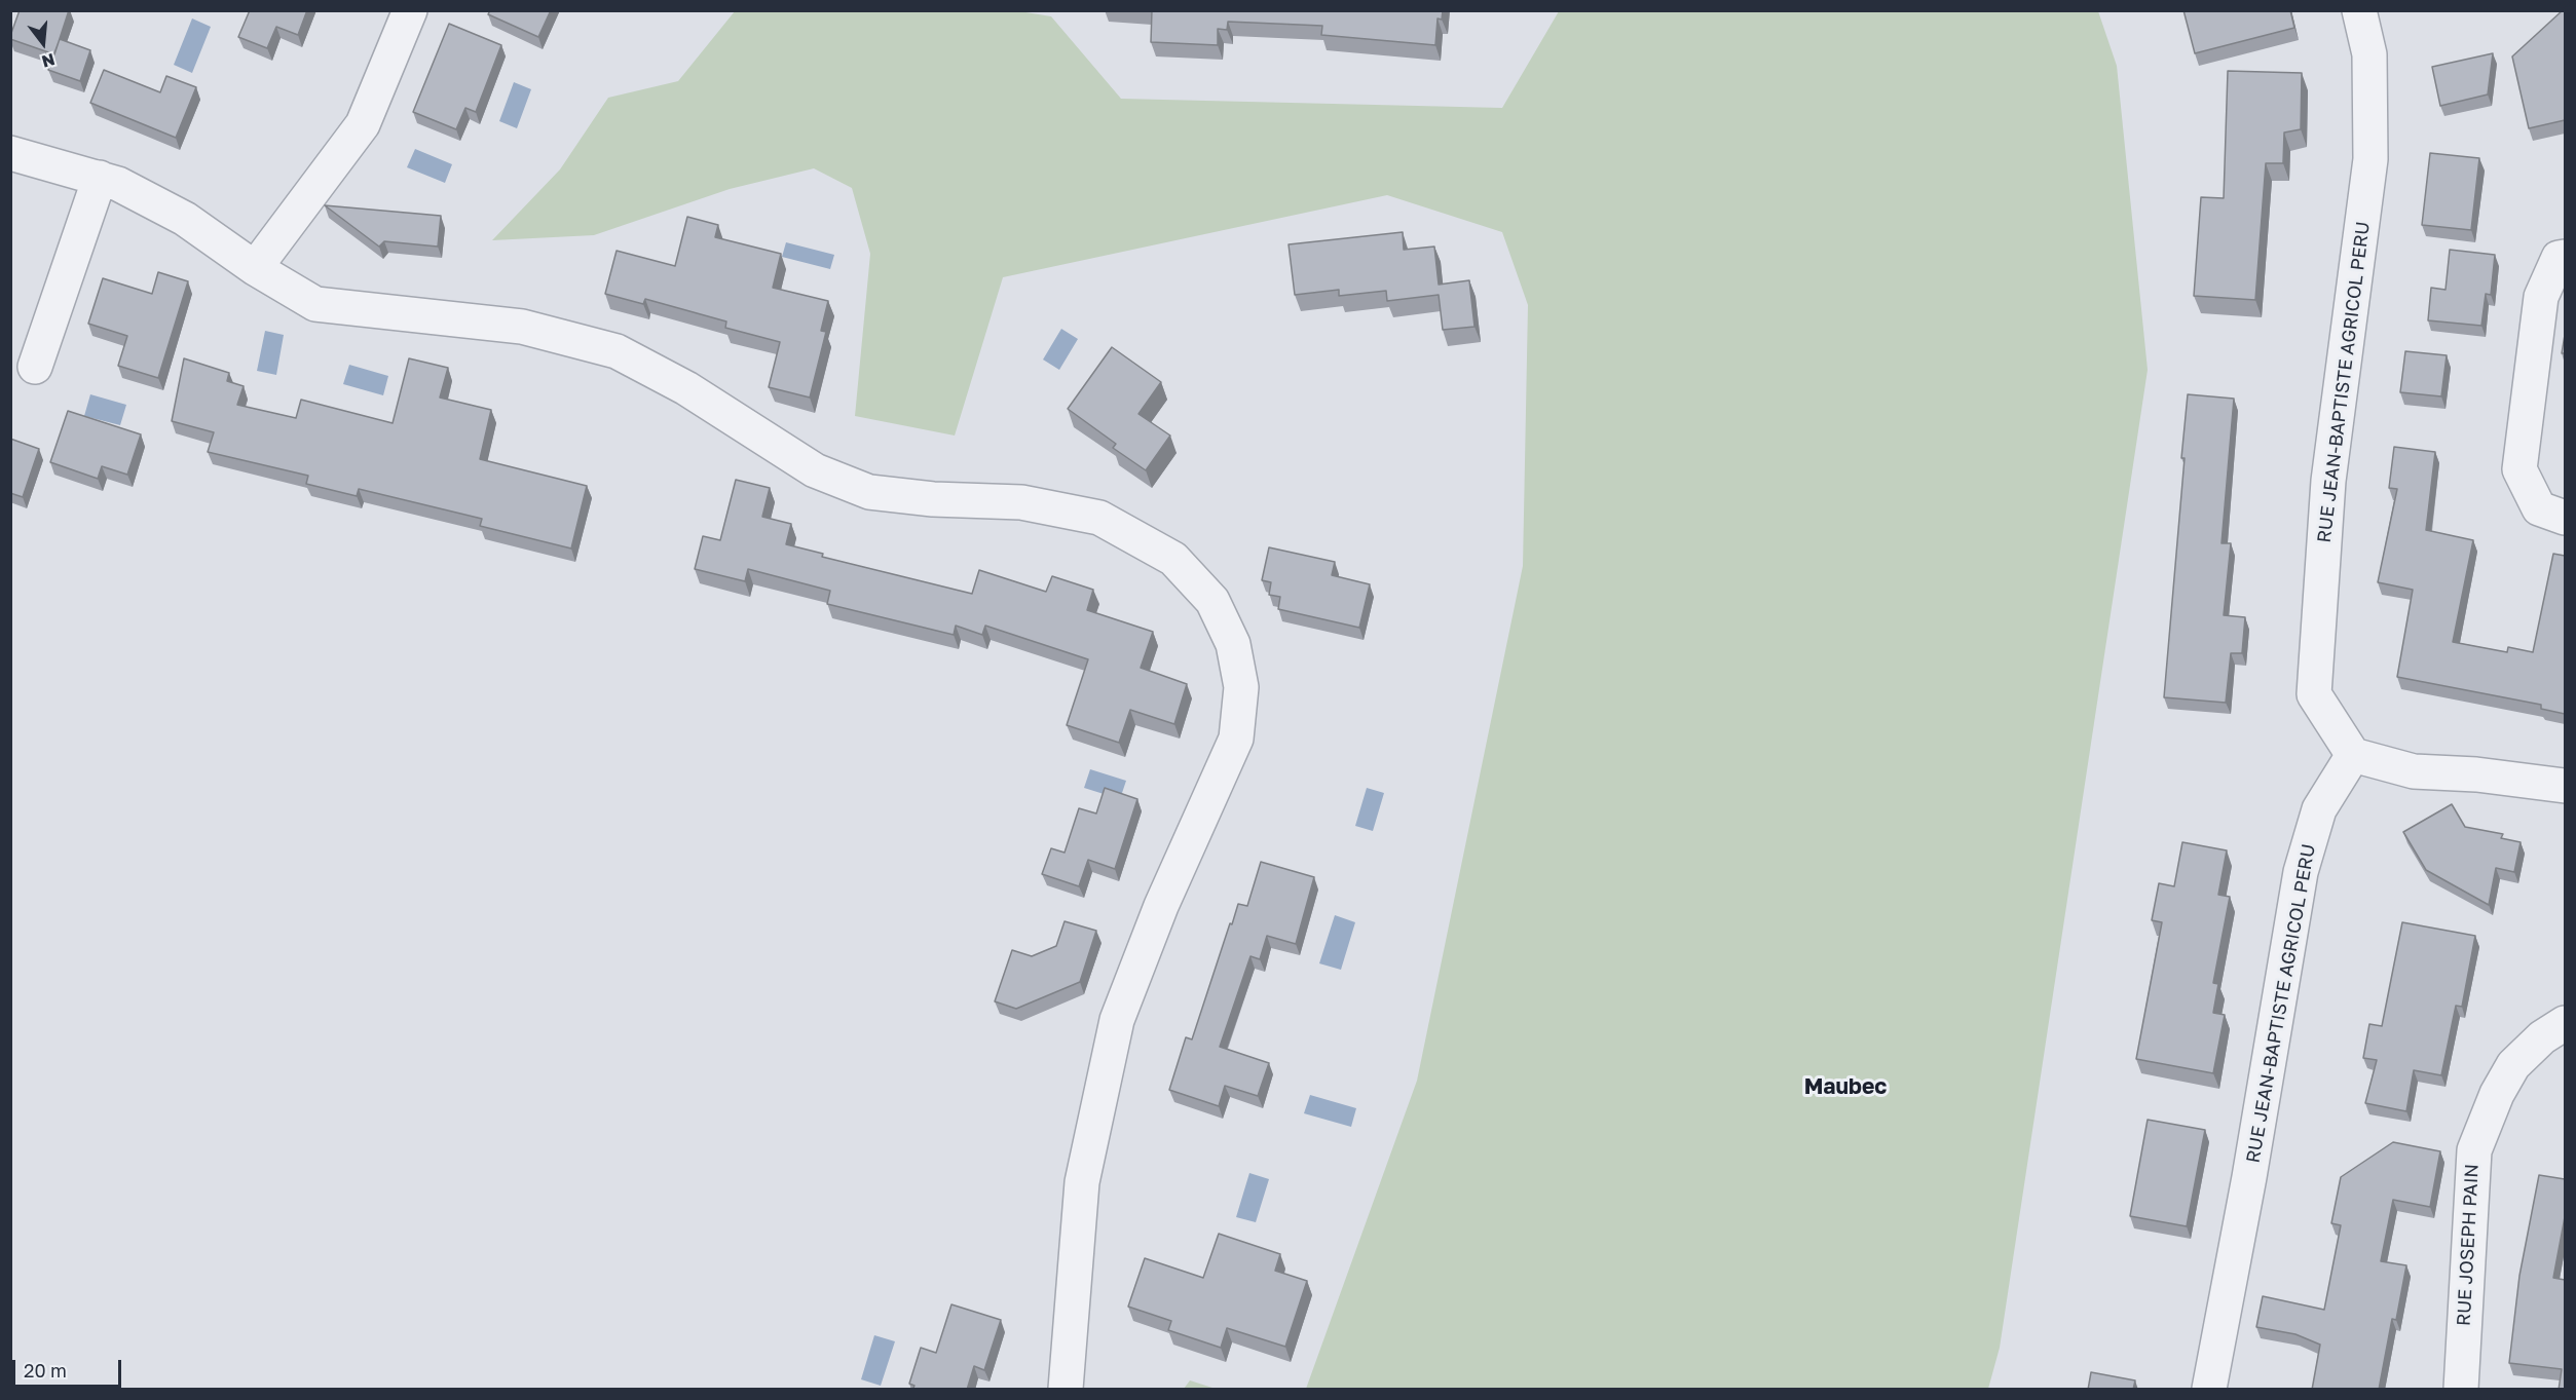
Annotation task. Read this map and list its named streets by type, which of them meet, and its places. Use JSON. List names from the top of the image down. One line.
{"streets":{"street":["RUE JEAN-BAPTISTE AGRICOL PERU","RUE JOSEPH PAIN"]},"districts":["Maubec"],"scale_bar":"20 m","north":"bottom"}
